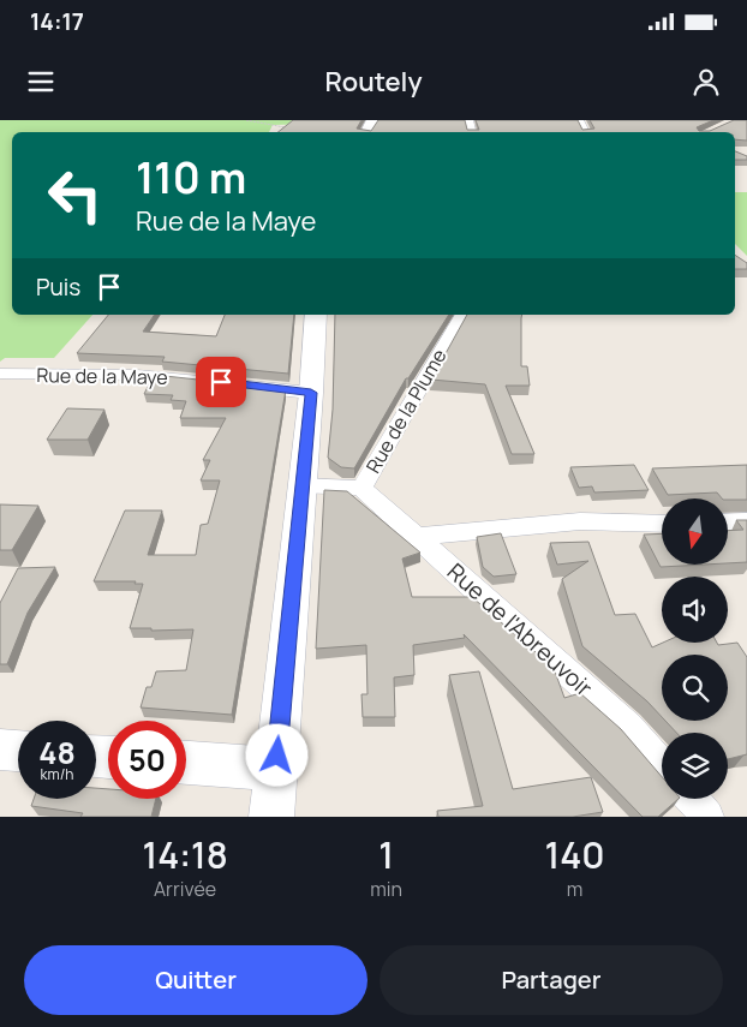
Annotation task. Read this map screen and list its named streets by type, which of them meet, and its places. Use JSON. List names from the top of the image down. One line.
{"streets":{"street":["Rue de la Maye","Rue de la Plume","Rue de l'Abreuvoir"]},"crossings":[["Rue de la Plume","Rue de l'Abreuvoir"]],"north":"bottom","page":{"status":"14:17","header":"Routely","turn":["110 m","Rue de la Maye"],"then":"Puis","speed":"48 km/h","limit":"50","eta":["14:18","Arrivée","1","min","140","m"],"buttons":["Quitter","Partager"]}}
